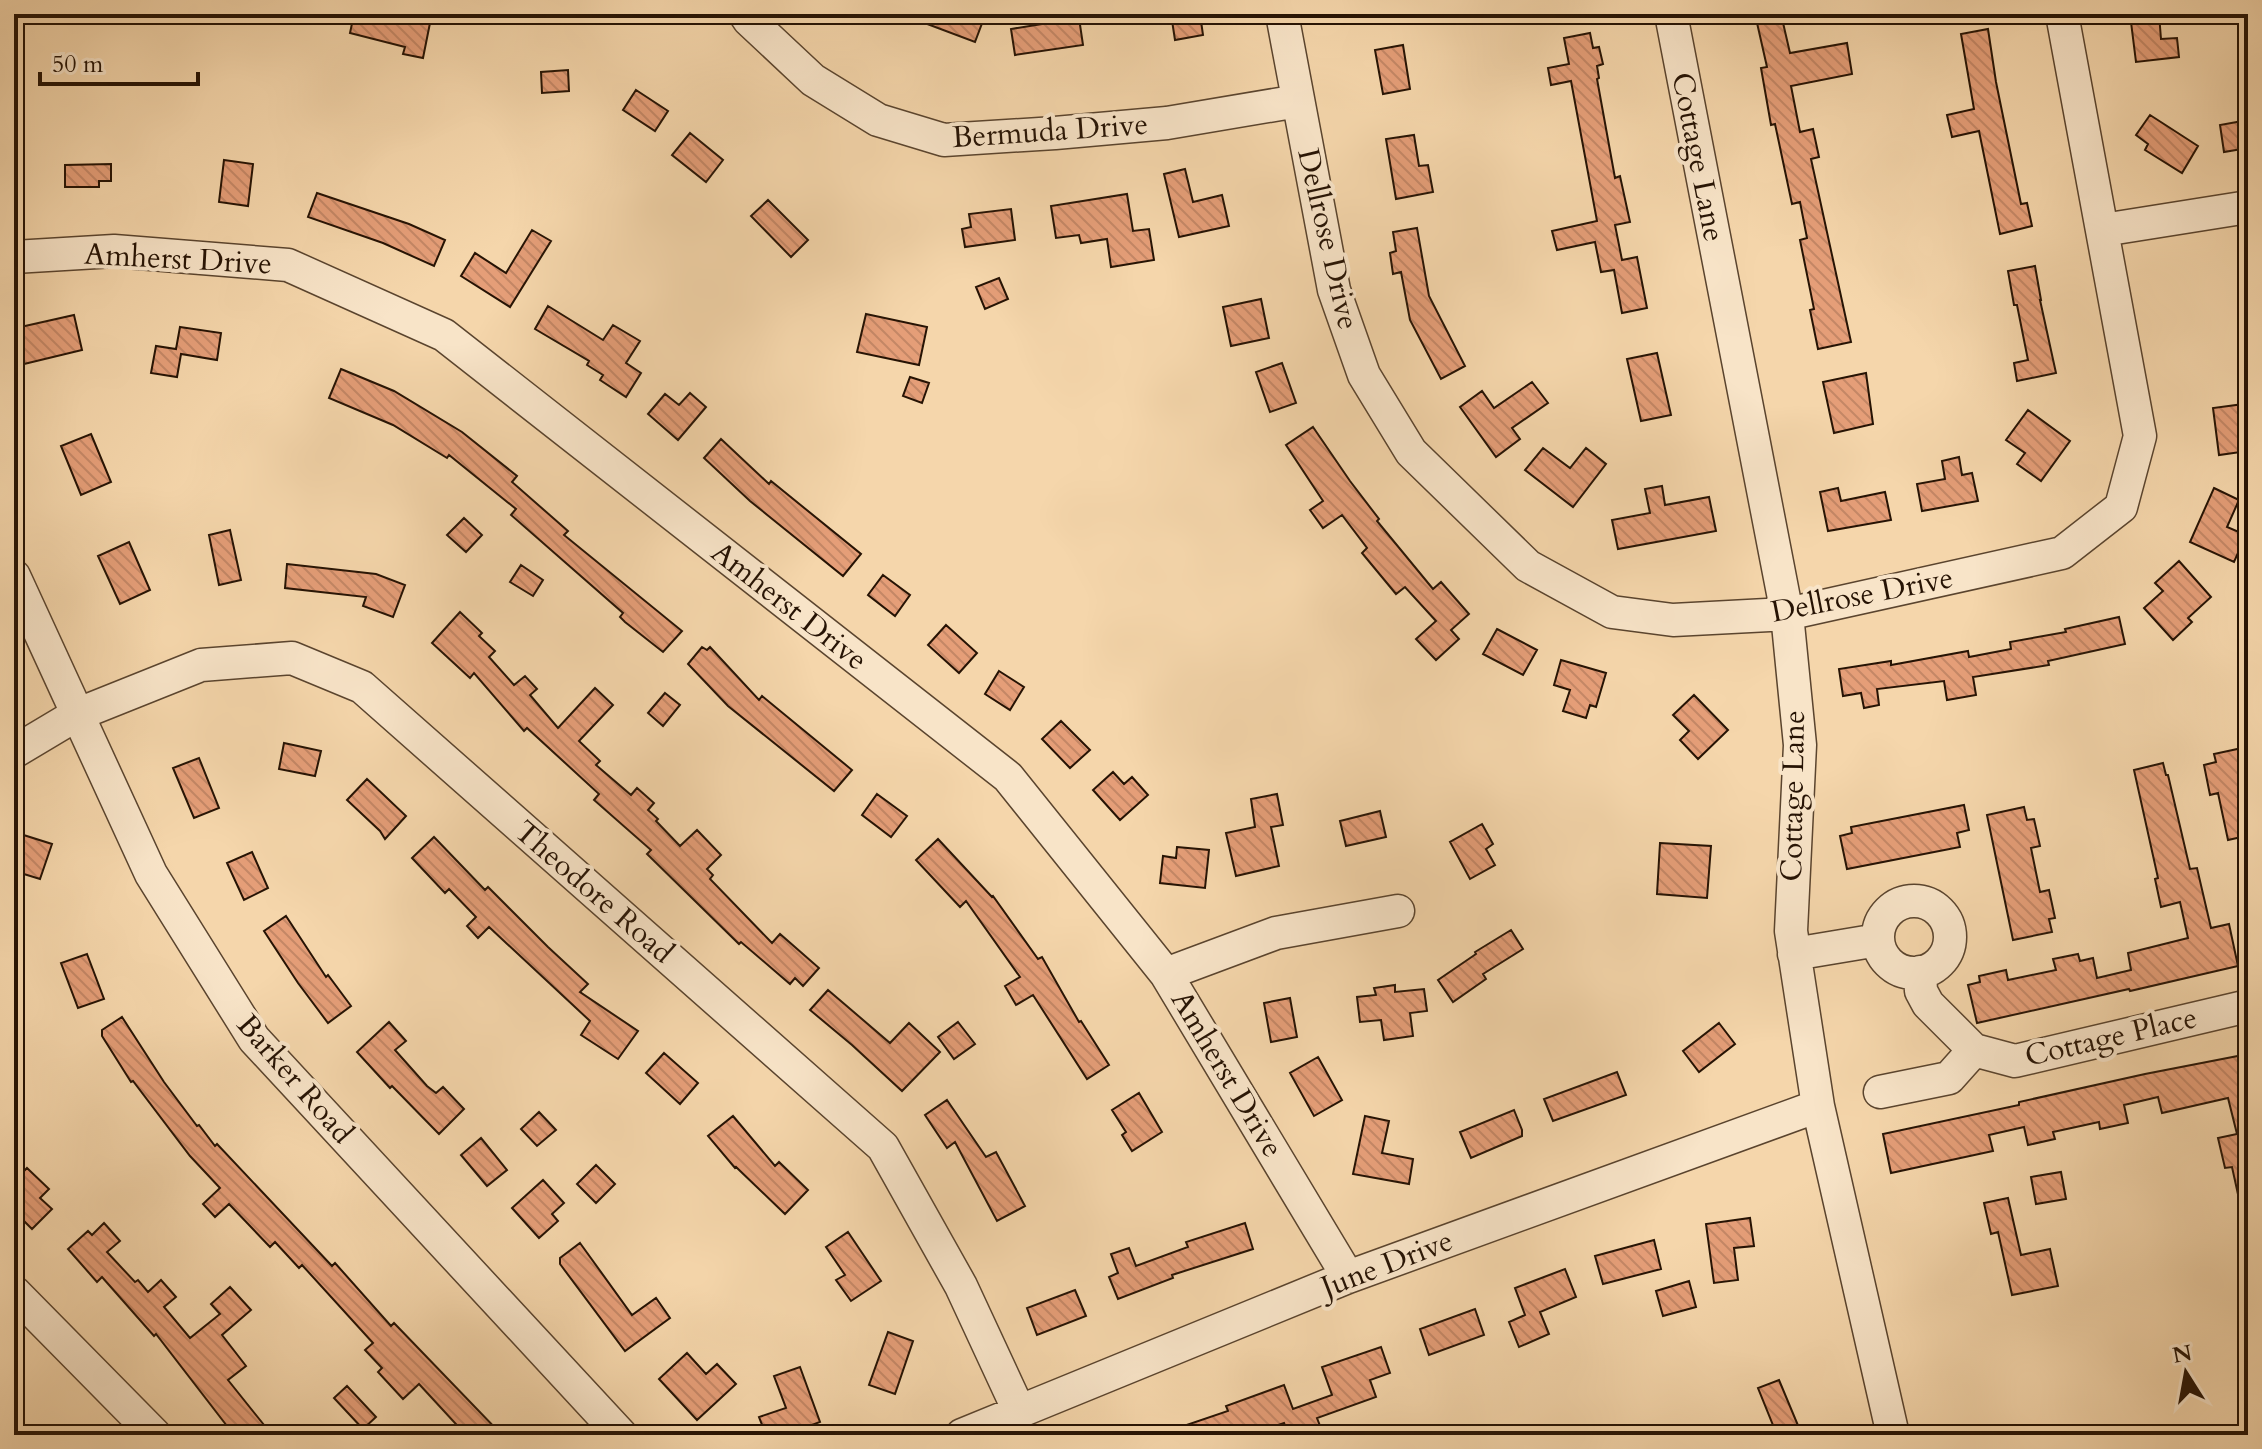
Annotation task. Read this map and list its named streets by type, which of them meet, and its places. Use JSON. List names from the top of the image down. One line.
{"streets":{"street":["Bermuda Drive","Cottage Lane","Dellrose Drive","Amherst Drive","Theodore Road","Cottage Place","Barker Road","June Drive"]},"crossings":[["Bermuda Drive","Dellrose Drive"],["Cottage Lane","Dellrose Drive"],["Cottage Lane","June Drive"],["Amherst Drive","June Drive"],["Theodore Road","Barker Road"],["Theodore Road","June Drive"]],"scale_bar":"50 m","north":"top"}
